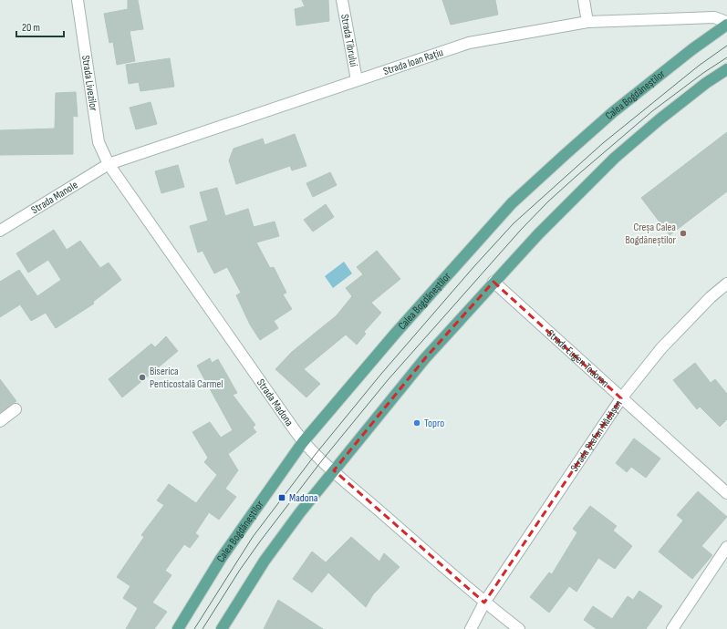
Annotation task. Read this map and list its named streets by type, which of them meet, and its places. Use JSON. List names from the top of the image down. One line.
{"streets":{"main road":["Calea Bogdăneștilor"],"street":["Strada Tibrului","Strada Ioan Rațiu","Strada Livezilor","Strada Manole","Strada Eugen Todoran","Strada Madona","Strada Ștefan Nădășan"]},"crossings":[["Strada Tibrului","Strada Ioan Rațiu"],["Strada Ioan Rațiu","Strada Livezilor"],["Strada Ioan Rațiu","Calea Bogdăneștilor"],["Strada Ioan Rațiu","Strada Manole"],["Strada Ioan Rațiu","Strada Madona"],["Strada Livezilor","Strada Manole"],["Strada Livezilor","Strada Madona"],["Calea Bogdăneștilor","Strada Madona"],["Strada Manole","Strada Madona"],["Strada Eugen Todoran","Strada Ștefan Nădășan"],["Strada Madona","Strada Ștefan Nădășan"]],"places":{"other":["Creșa Calea Bogdăneștilor","Biserica Penticostală Carmel","Topro"],"transit":["Madona"]},"scale_bar":"20 m"}
